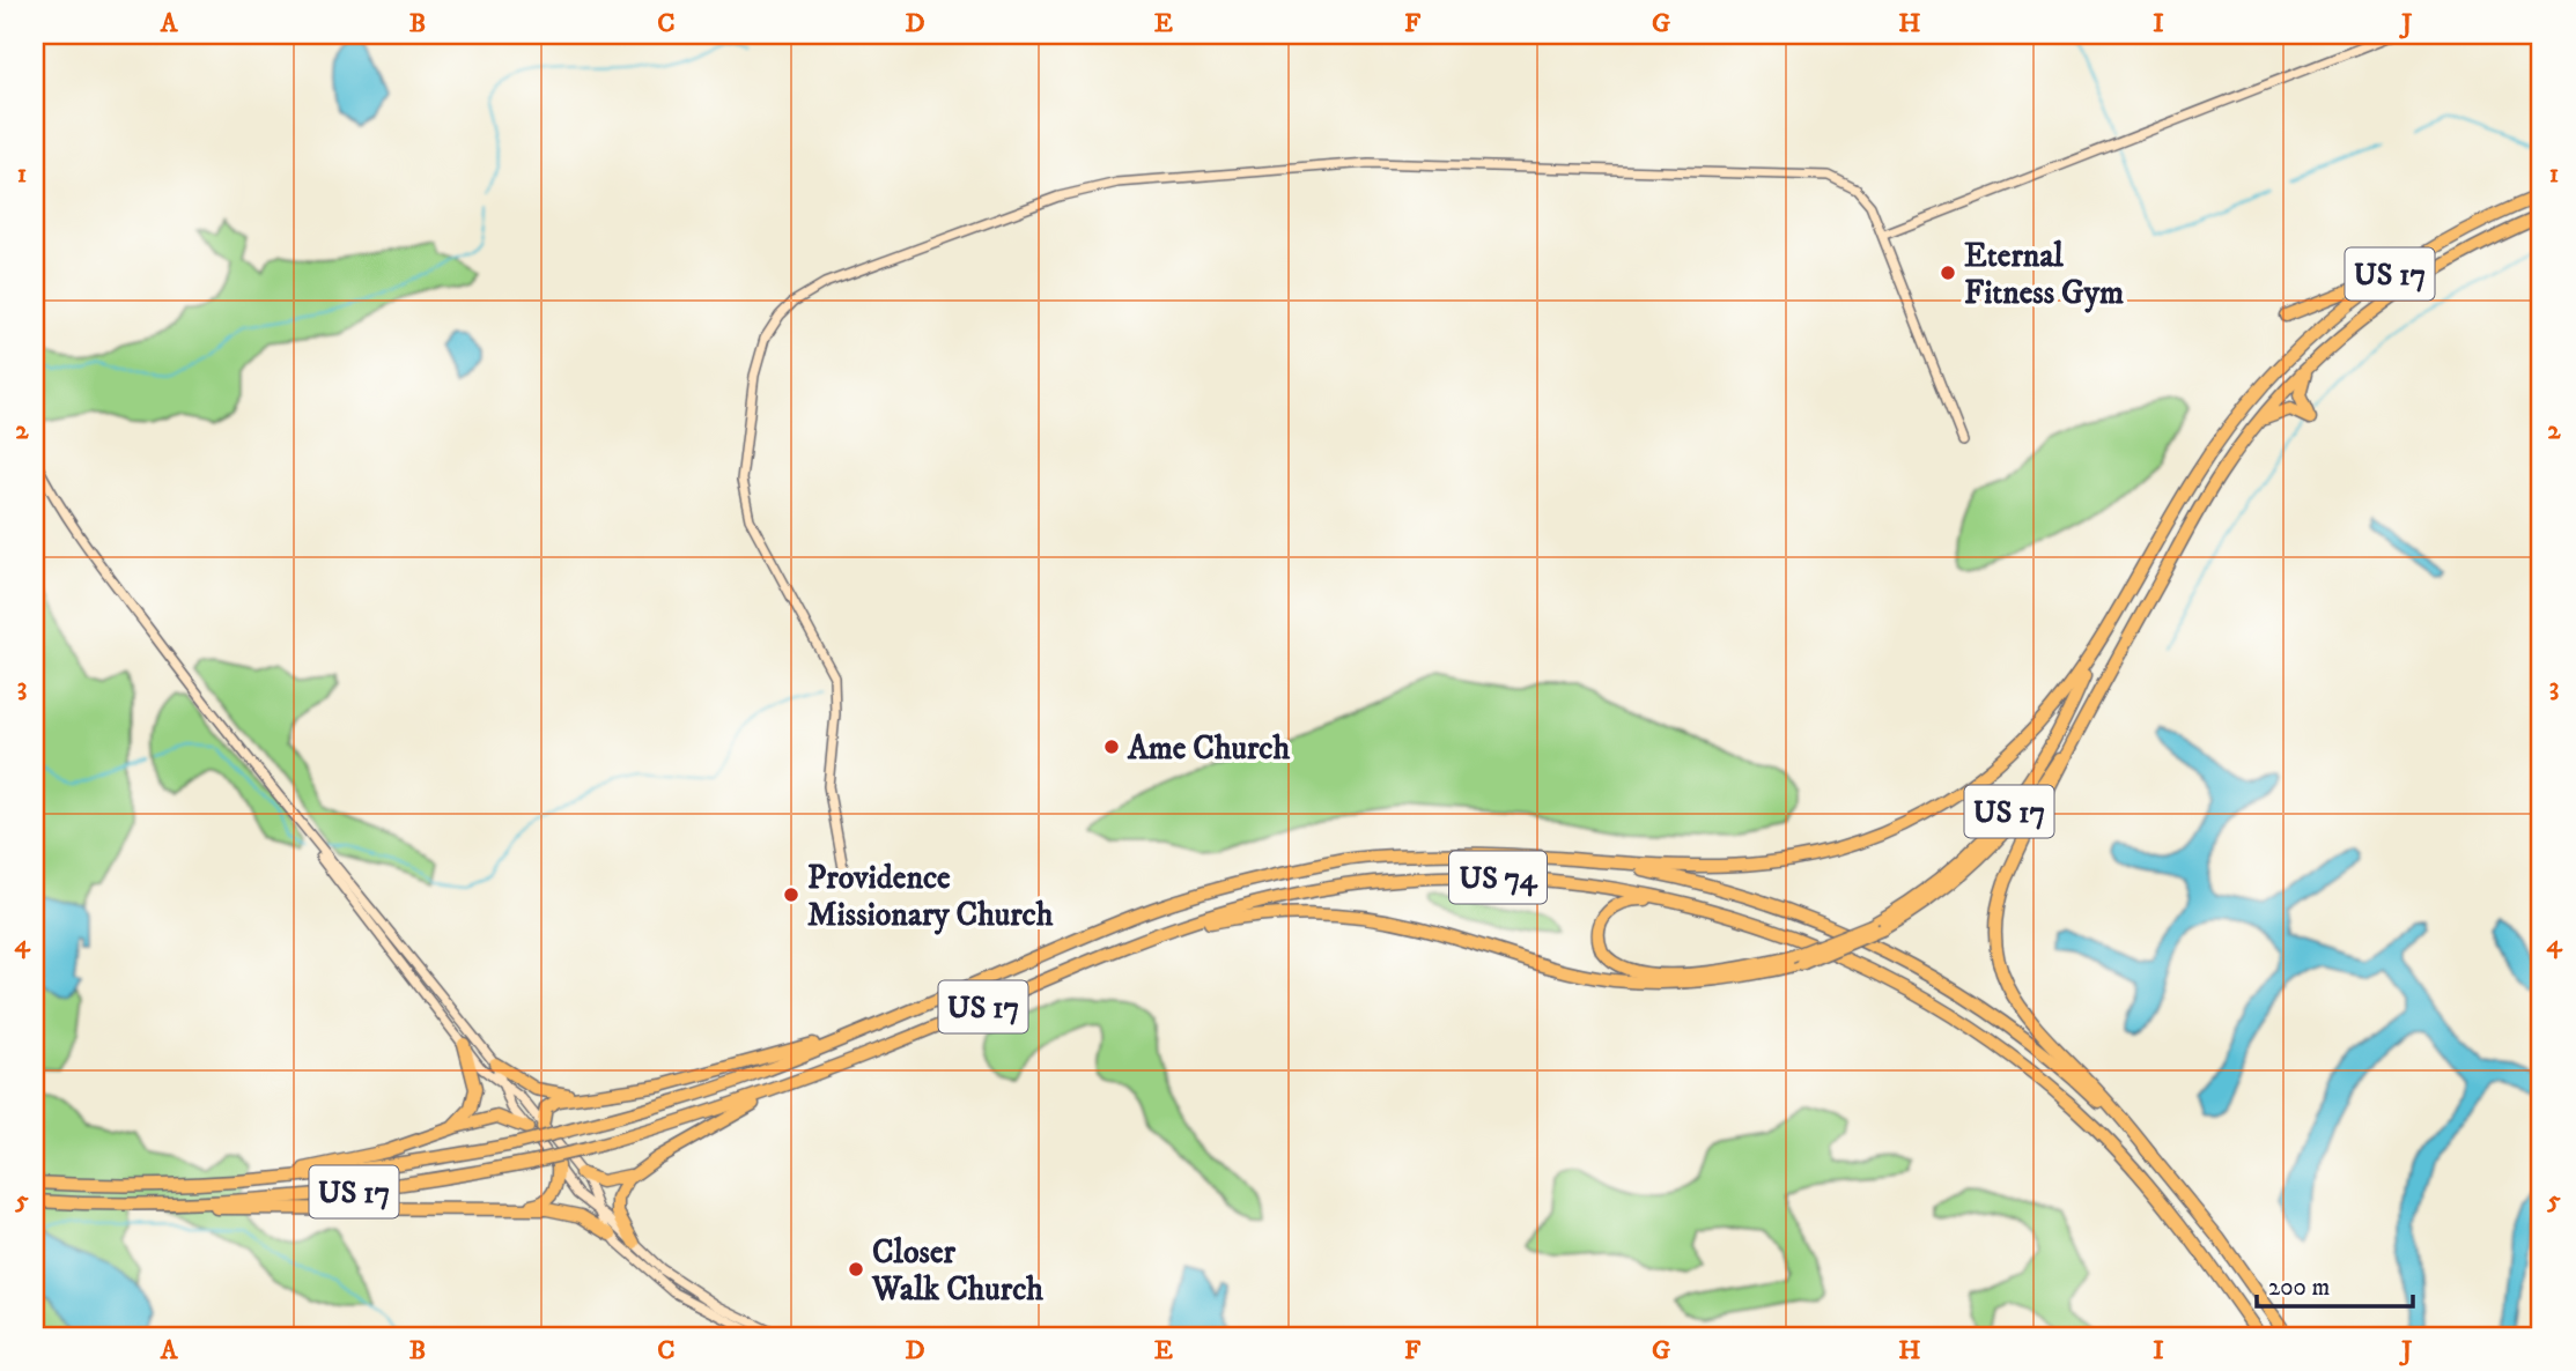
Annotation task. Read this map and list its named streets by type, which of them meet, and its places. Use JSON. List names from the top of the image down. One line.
{"streets":{"highway":["US 17","US 74"]},"crossings":[["US 17","US 74"]],"places":["Eternal Fitness Gym","Ame Church","Providence Missionary Church","Closer Walk Church"],"scale_bar":"200 m","grid":{"columns":["A","B","C","D","E","F","G","H","I","J"],"rows":["1","2","3","4","5"]}}
